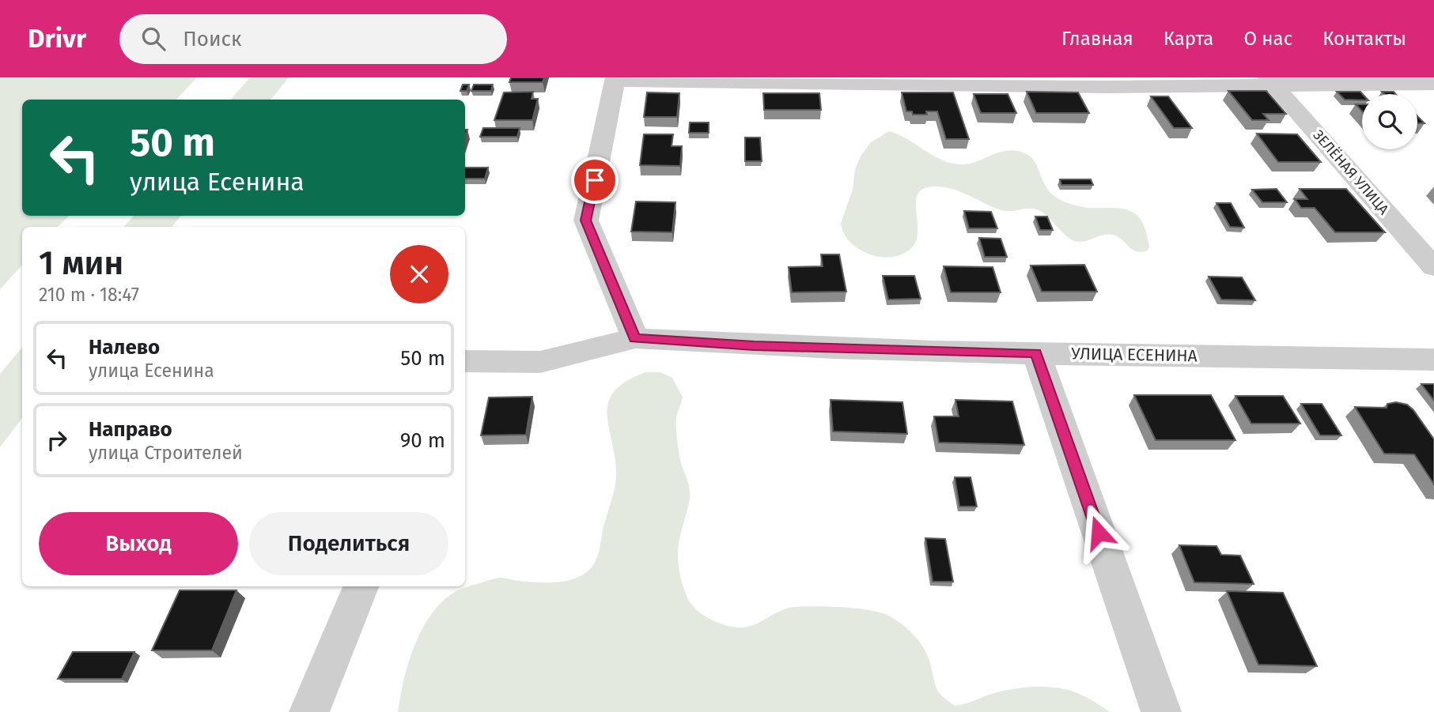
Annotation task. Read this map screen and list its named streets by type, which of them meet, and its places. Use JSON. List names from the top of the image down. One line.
{"streets":{"street":["ЗЕЛЁНАЯ УЛИЦА","УЛИЦА ЕСЕНИНА"]},"page":{"header":"Drivr","search":"Поиск","nav":["Главная","Карта","О нас","Контакты"],"turn":["50 m","улица Есенина"],"heading":["1 мин","210 m · 18:47"],"list":[{"name":"Налево","note":"улица Есенина","value":"50 m"},{"name":"Направо","note":"улица Строителей","value":"90 m"}],"buttons":["Выход","Поделиться"]}}
